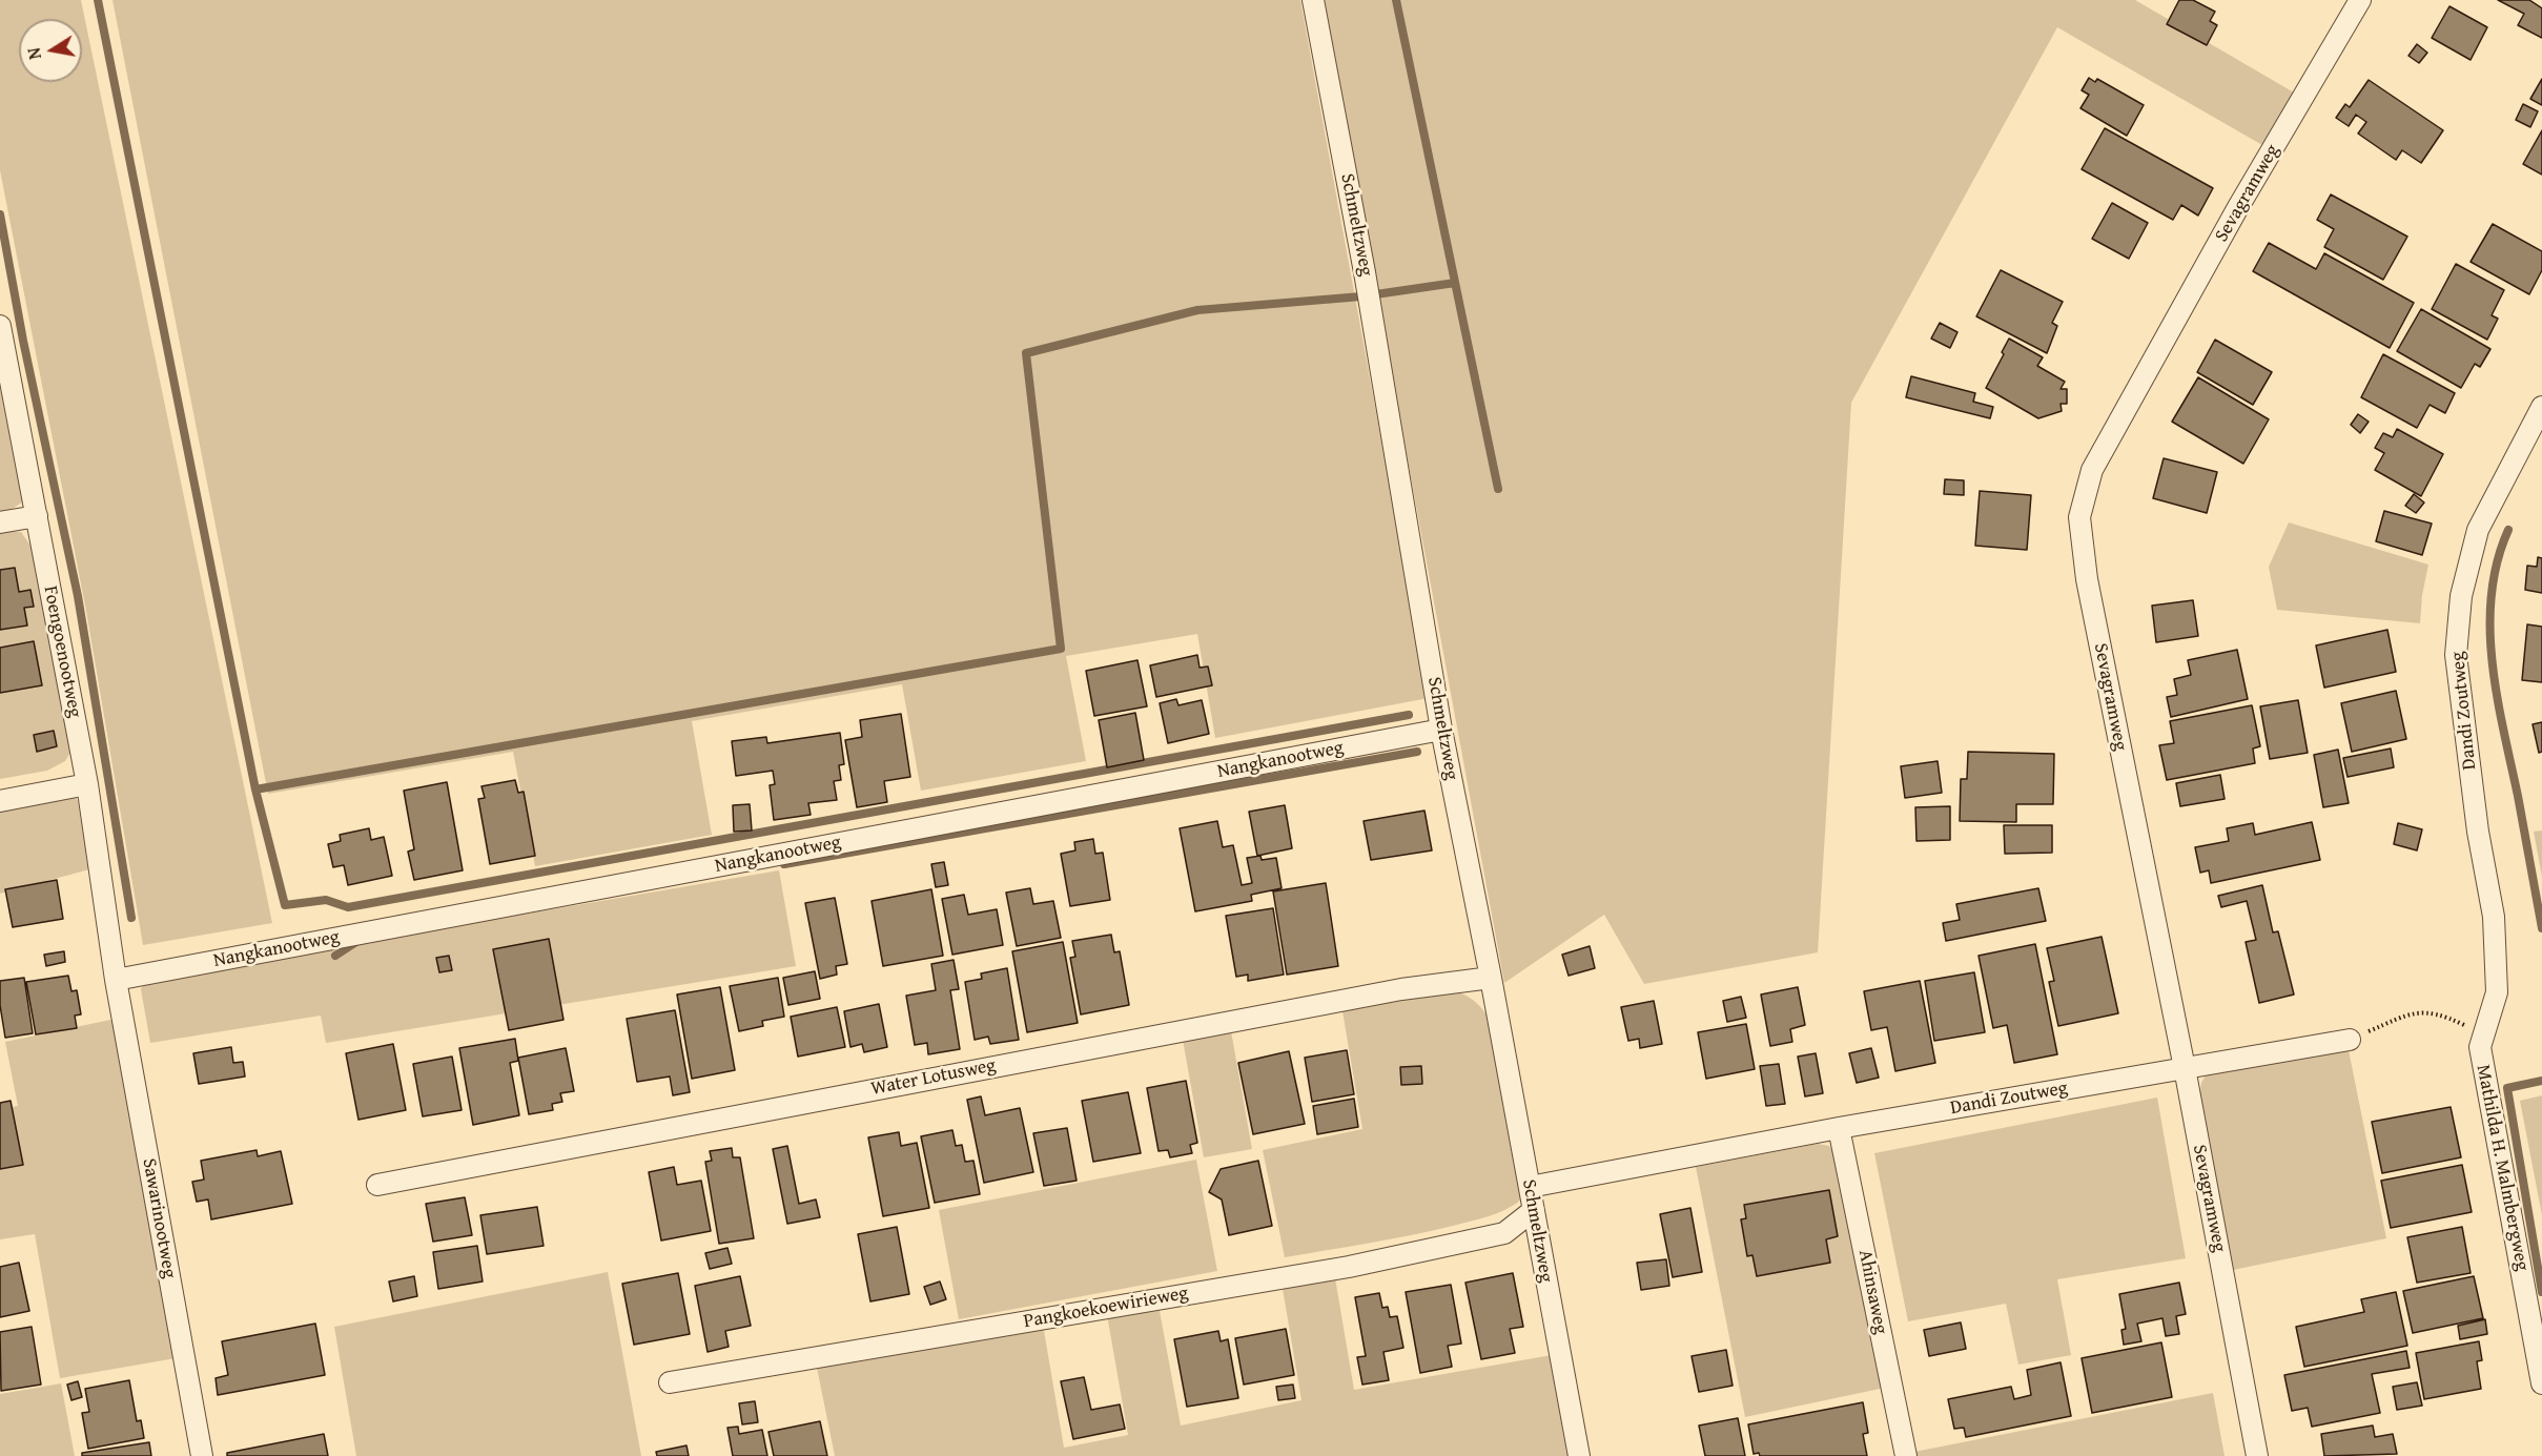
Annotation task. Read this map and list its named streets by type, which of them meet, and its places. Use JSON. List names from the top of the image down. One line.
{"streets":{"street":["Sevagramweg","Schmeltzweg","Foengoenootweg","Dandi Zoutweg","Nangkanootweg","Water Lotusweg","Mathilda H. Malmbergweg","Sawarinootweg","Ahinsaweg","Pangkoekoewirieweg"]},"crossings":[["Sevagramweg","Dandi Zoutweg"],["Schmeltzweg","Dandi Zoutweg"],["Schmeltzweg","Nangkanootweg"],["Schmeltzweg","Water Lotusweg"],["Schmeltzweg","Pangkoekoewirieweg"],["Foengoenootweg","Nangkanootweg"],["Foengoenootweg","Sawarinootweg"],["Dandi Zoutweg","Mathilda H. Malmbergweg"],["Dandi Zoutweg","Ahinsaweg"],["Nangkanootweg","Sawarinootweg"]],"north":"left"}
